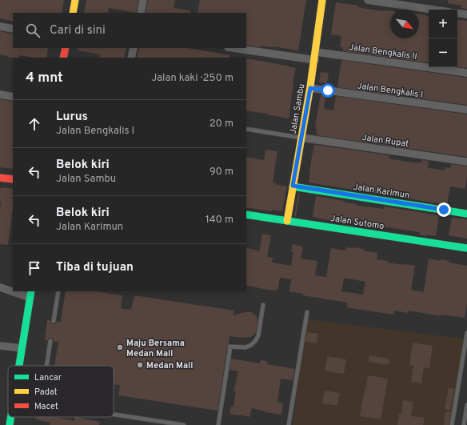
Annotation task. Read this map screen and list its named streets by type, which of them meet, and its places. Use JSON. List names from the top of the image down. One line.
{"streets":{"street":["Jalan Bengkalis II","Jalan Bengkalis I","Jalan Sambu","Jalan Rupat","Jalan Karimun","Jalan Sutomo"]},"crossings":[["Jalan Bengkalis II","Jalan Sambu"],["Jalan Bengkalis I","Jalan Sambu"],["Jalan Sambu","Jalan Rupat"],["Jalan Sambu","Jalan Karimun"],["Jalan Sambu","Jalan Sutomo"]],"places":["Maju Bersama Medan Mall","Medan Mall"],"legend":["Lancar","Padat","Macet"],"north":"bottom right","page":{"map_buttons":["+","−"],"search":"Cari di sini","heading":["4 mnt","Jalan kaki · 250 m"],"list":[["Lurus","Jalan Bengkalis I","20 m"],["Belok kiri","Jalan Sambu","90 m"],["Belok kiri","Jalan Karimun","140 m"],"Tiba di tujuan"]}}
